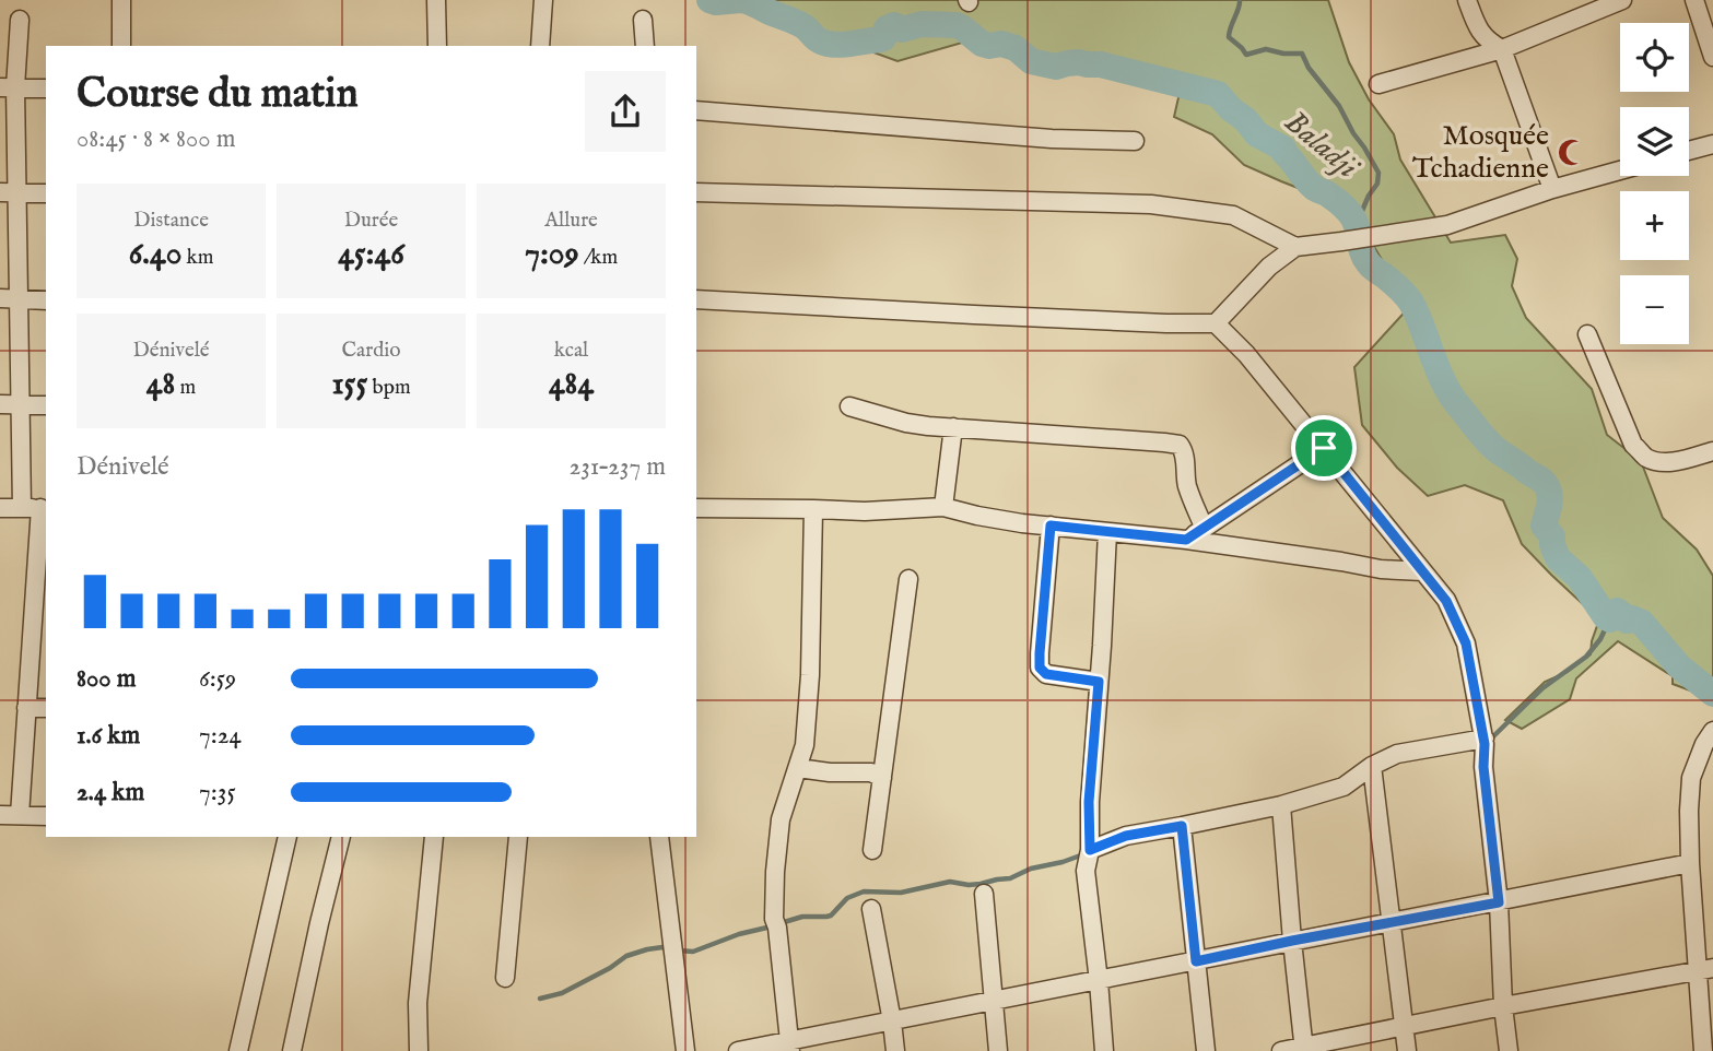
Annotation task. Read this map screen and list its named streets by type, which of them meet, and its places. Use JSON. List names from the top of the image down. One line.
{"water":["Baladji"],"places":{"mosque":["Mosquée Tchadienne"]},"page":{"map_buttons":["+","−"],"heading":["Course du matin","08:45 · 8 × 800 m"],"stats":[["Distance","6.40 km"],["Durée","45:46"],["Allure","7:09 /km"],["Dénivelé","48 m"],["Cardio","155 bpm"],["kcal","484"]],"chart":["Dénivelé","231–237 m"],"list":[{"name":"800 m","note":"6:59"},{"name":"1.6 km","note":"7:24"},{"name":"2.4 km","note":"7:35"}]}}
